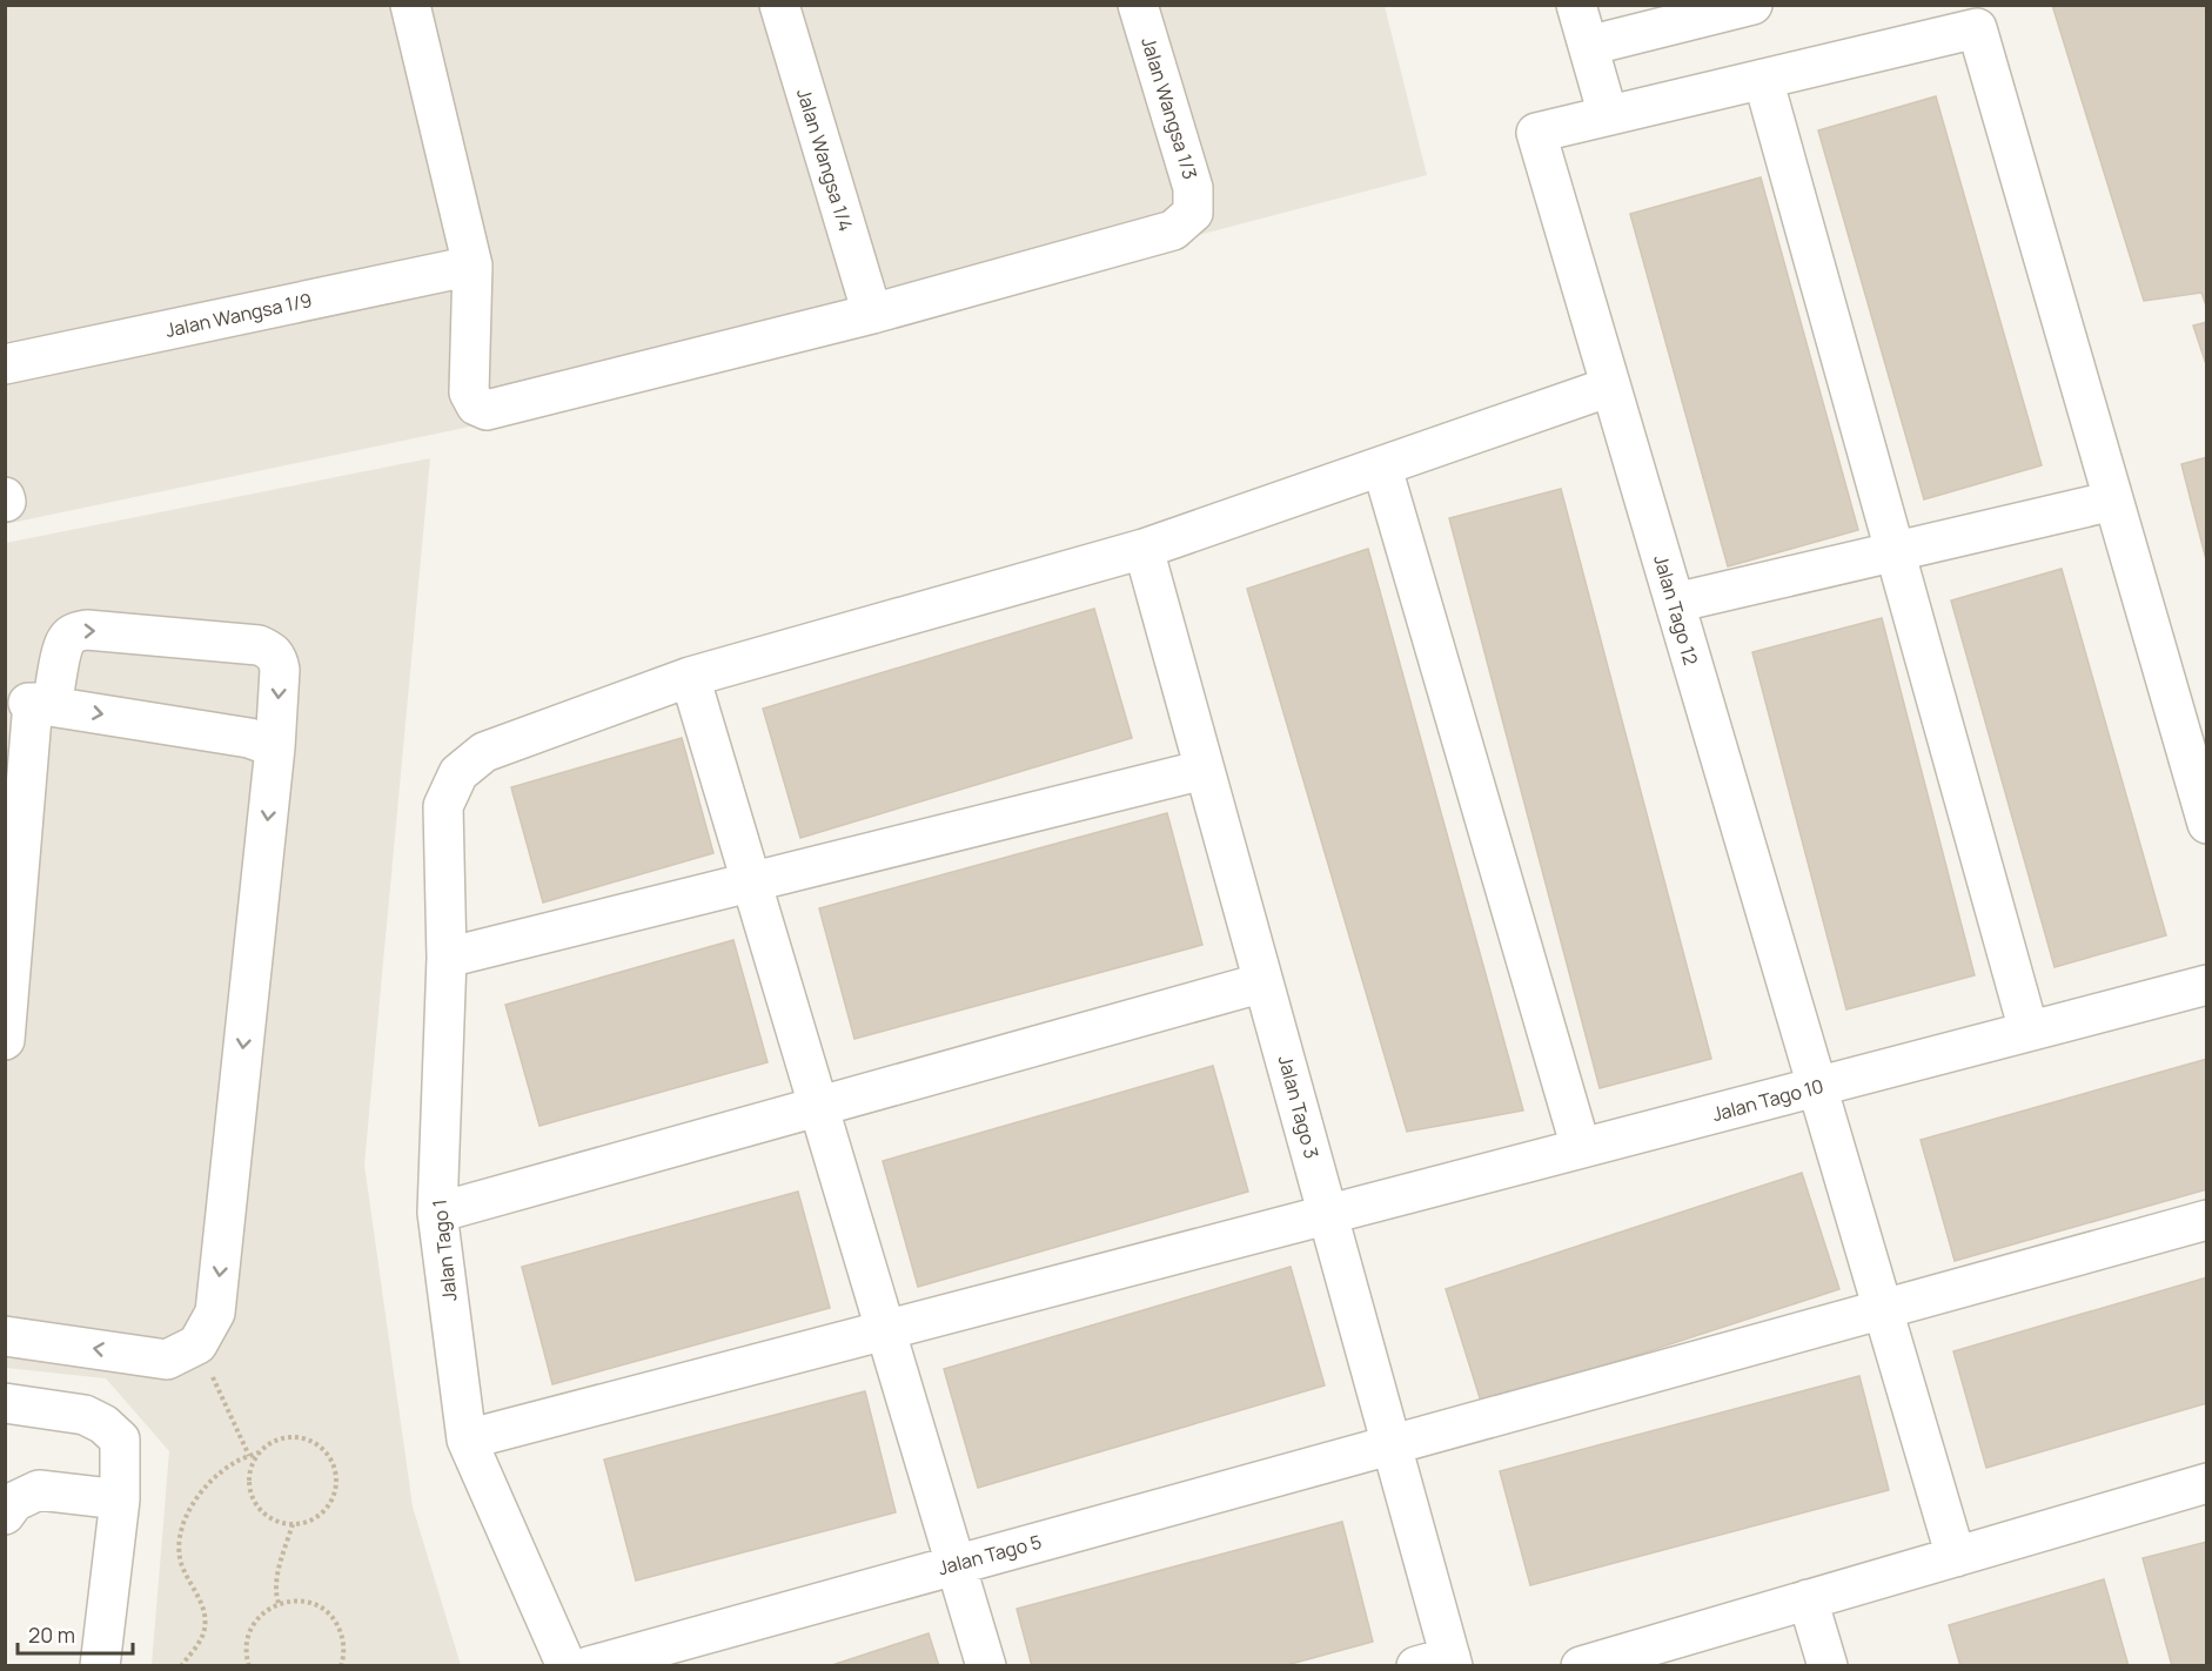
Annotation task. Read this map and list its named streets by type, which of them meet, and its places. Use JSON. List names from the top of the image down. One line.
{"streets":{"street":["Jalan Wangsa 1/3","Jalan Wangsa 1/4","Jalan Wangsa 1/9","Jalan Tago 12","Jalan Tago 10","Jalan Tago 3","Jalan Tago 1","Jalan Tago 5"]},"crossings":[["Jalan Wangsa 1/3","Jalan Wangsa 1/4"],["Jalan Tago 12","Jalan Tago 10"],["Jalan Tago 12","Jalan Tago 5"],["Jalan Tago 10","Jalan Tago 3"],["Jalan Tago 10","Jalan Tago 1"],["Jalan Tago 3","Jalan Tago 5"]],"scale_bar":"20 m"}
